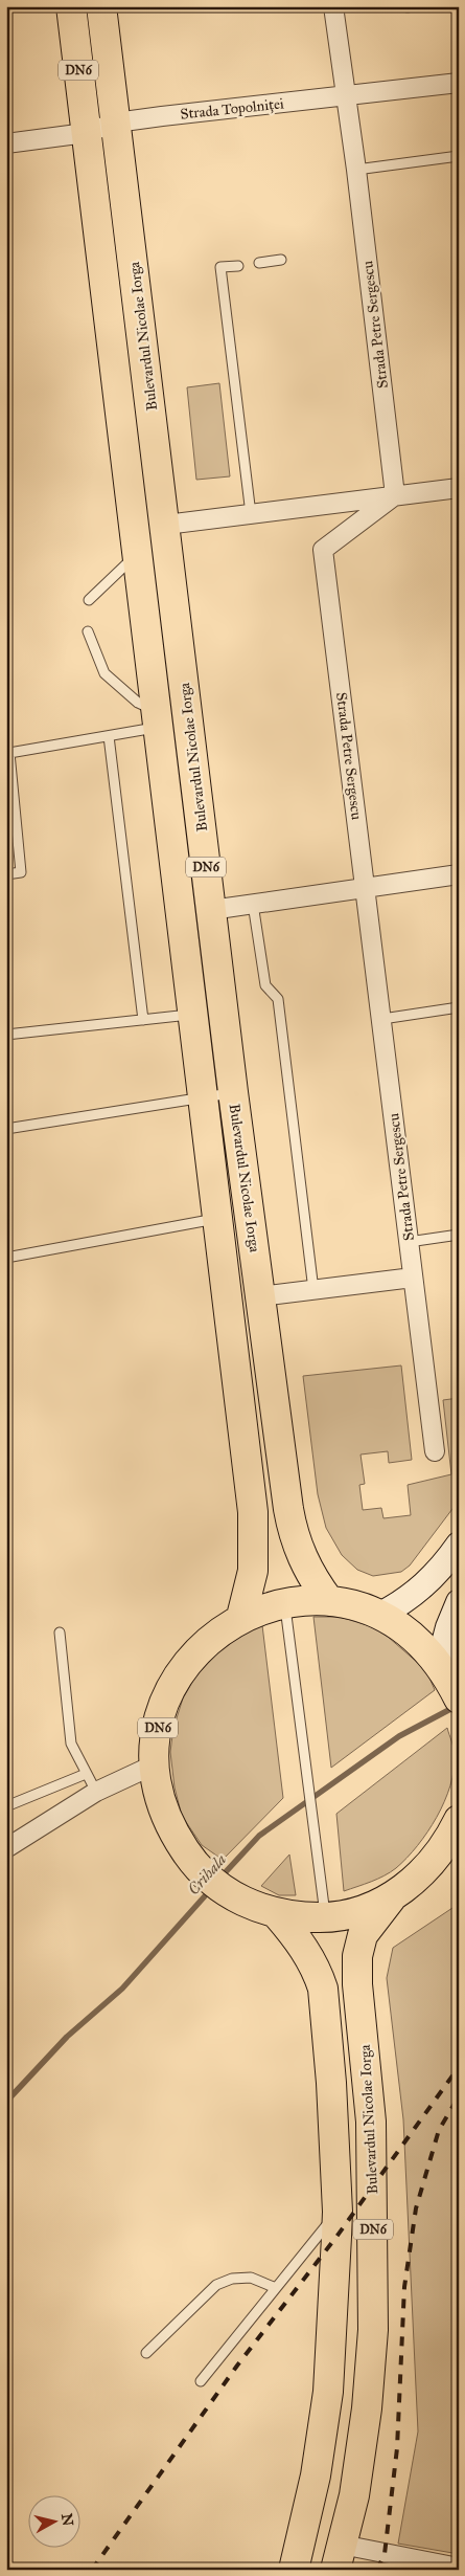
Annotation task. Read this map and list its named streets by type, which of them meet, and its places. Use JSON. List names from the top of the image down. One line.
{"streets":{"main road":["DN6","Bulevardul Nicolae Iorga"],"street":["Strada Topolniței","Strada Petre Sergescu"]},"crossings":[["DN6","Strada Topolniței"],["DN6","Bulevardul Nicolae Iorga"],["Strada Topolniței","Strada Petre Sergescu"],["Strada Topolniței","Bulevardul Nicolae Iorga"]],"water":["Crihala"],"north":"right"}
